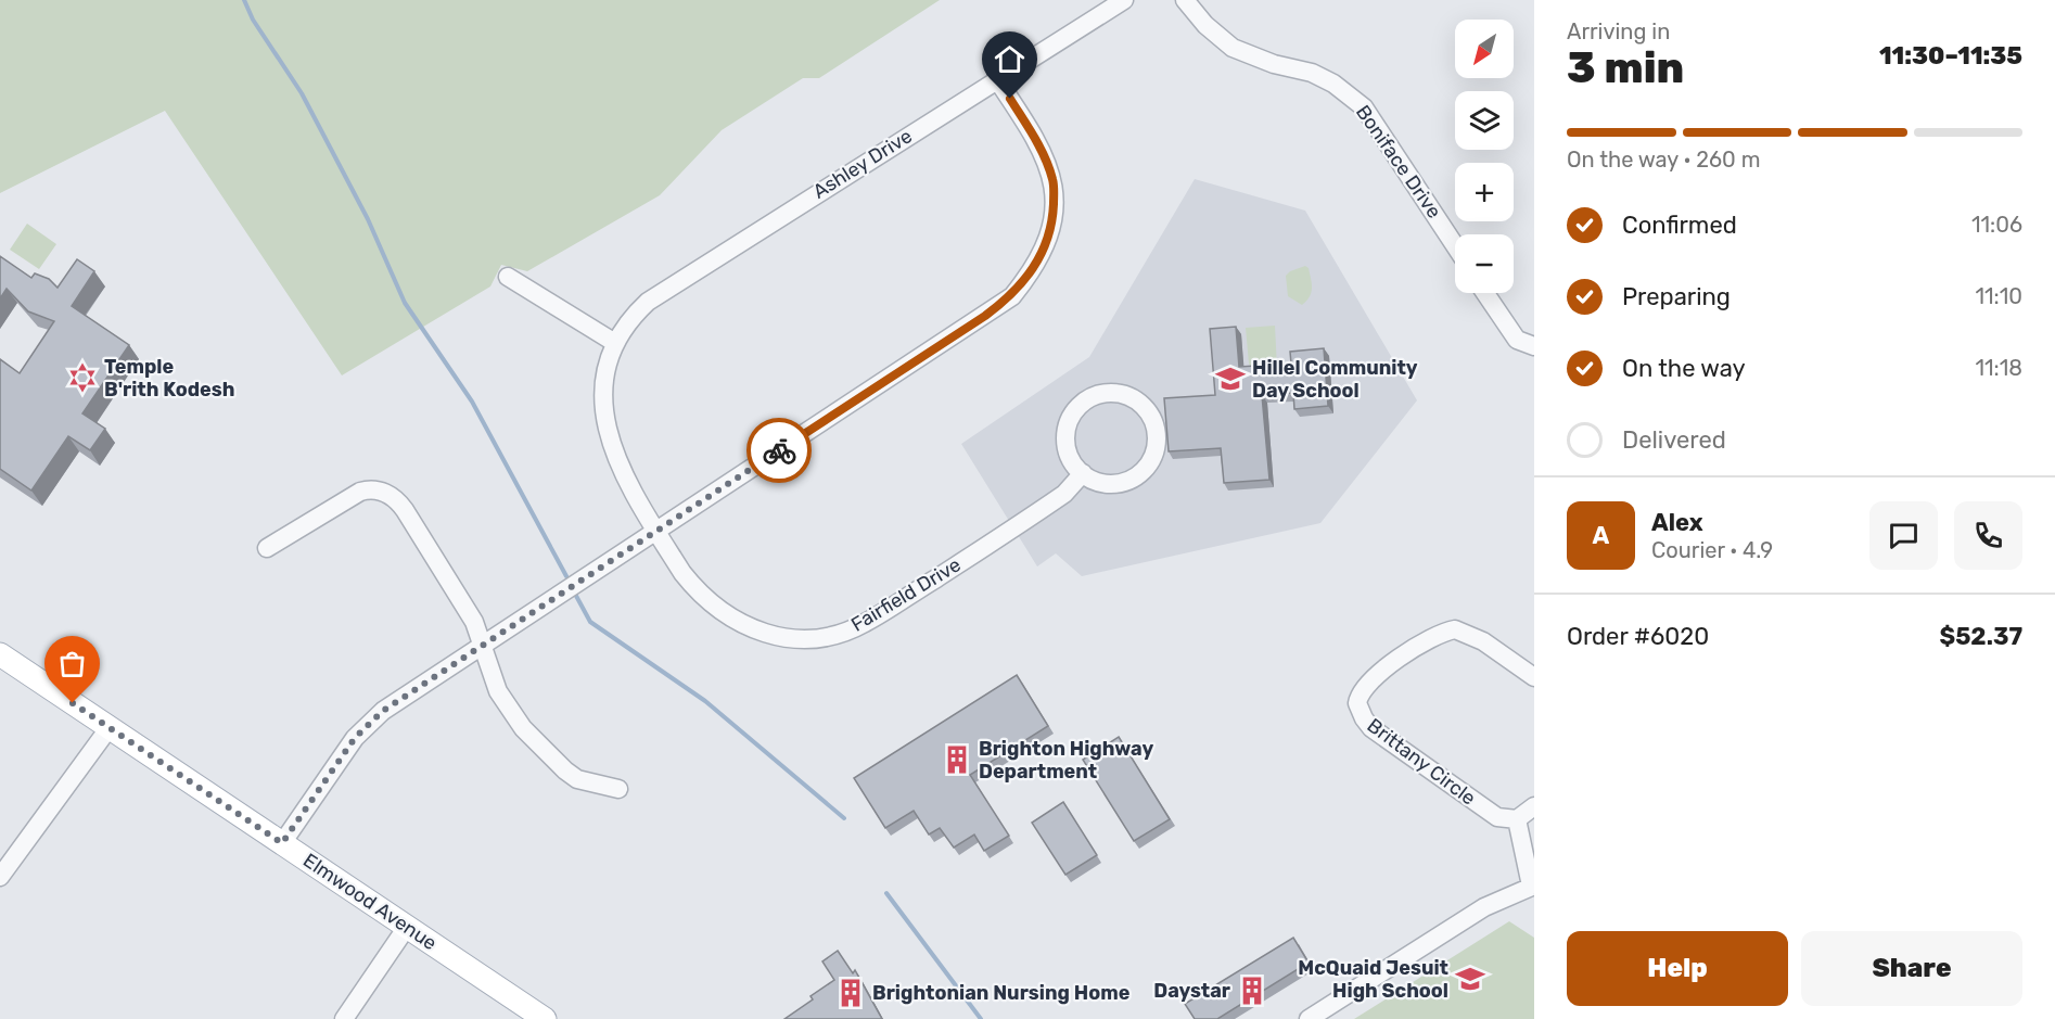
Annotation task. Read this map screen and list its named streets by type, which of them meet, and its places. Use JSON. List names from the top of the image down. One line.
{"streets":{"main road":["Elmwood Avenue"],"street":["Boniface Drive","Ashley Drive","Fairfield Drive","Brittany Circle"]},"crossings":[["Ashley Drive","Fairfield Drive"]],"places":{"synagogue":["Temple B'rith Kodesh"],"school or university":["Hillel Community Day School","McQuaid Jesuit High School"],"building":["Brighton Highway Department","Daystar","Brightonian Nursing Home"]},"north":"bottom left","page":{"heading":["3 min","Arriving in","11:30–11:35"],"panel":["Alex","Courier · 4.9","Order #6020","$52.37"],"map_buttons":["+","−"],"bar":"On the way · 260 m","list":[["Confirmed","11:06"],["Preparing","11:10"],["On the way","11:18"],"Delivered"],"round":"A","buttons":["Help","Share"]}}
